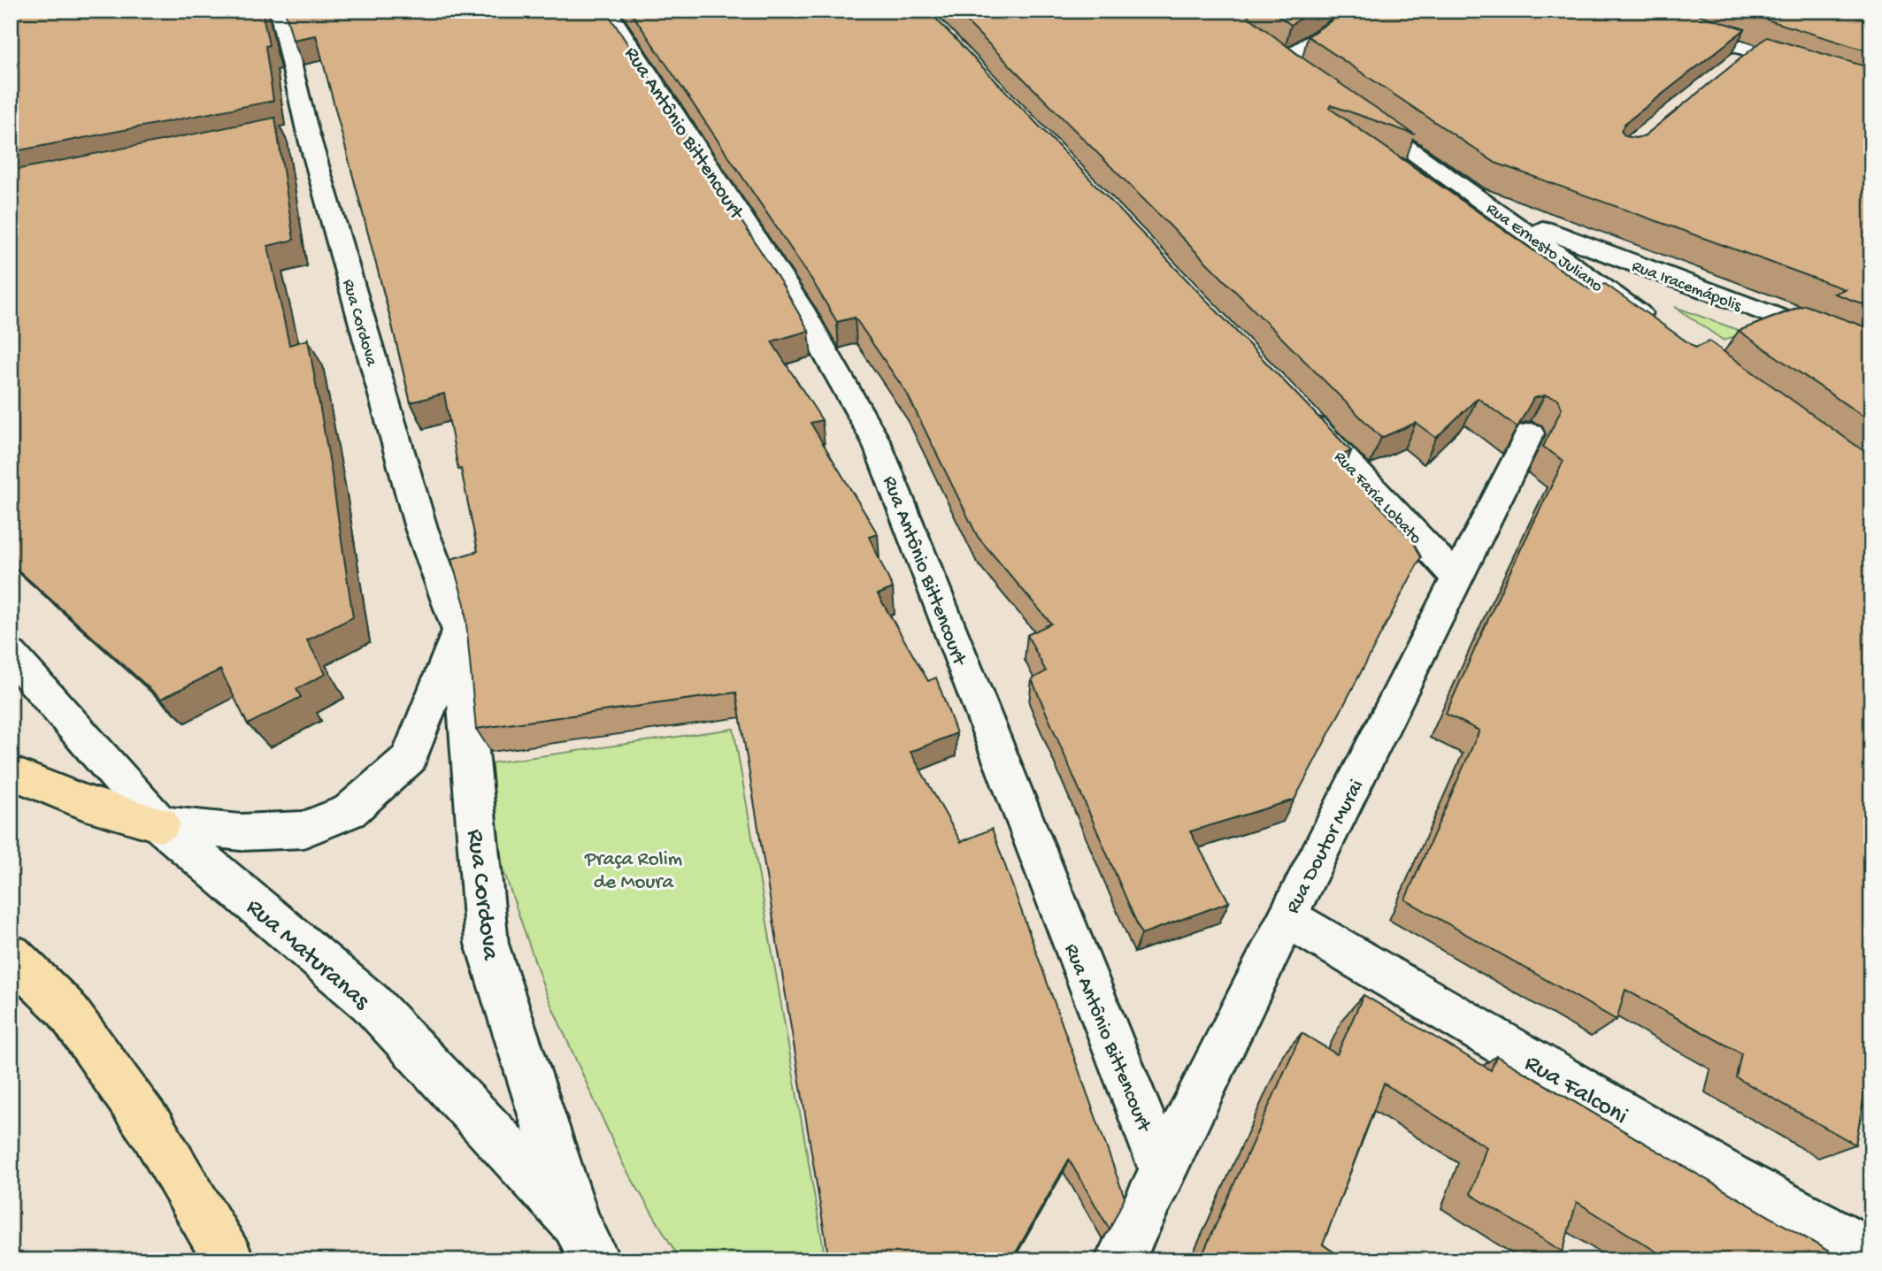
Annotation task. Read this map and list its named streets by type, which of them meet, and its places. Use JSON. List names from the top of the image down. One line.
{"streets":{"street":["Rua Antônio Bittencourt","Rua Ernesto Juliano","Rua Iracemápolis","Rua Cordova","Rua Faria Lobato","Rua Doutor Murai","Rua Maturanas","Rua Falconi"]},"crossings":[["Rua Antônio Bittencourt","Rua Doutor Murai"],["Rua Ernesto Juliano","Rua Iracemápolis"],["Rua Cordova","Rua Maturanas"],["Rua Faria Lobato","Rua Doutor Murai"],["Rua Doutor Murai","Rua Falconi"]],"parks":["Praça Rolim de Moura"]}
